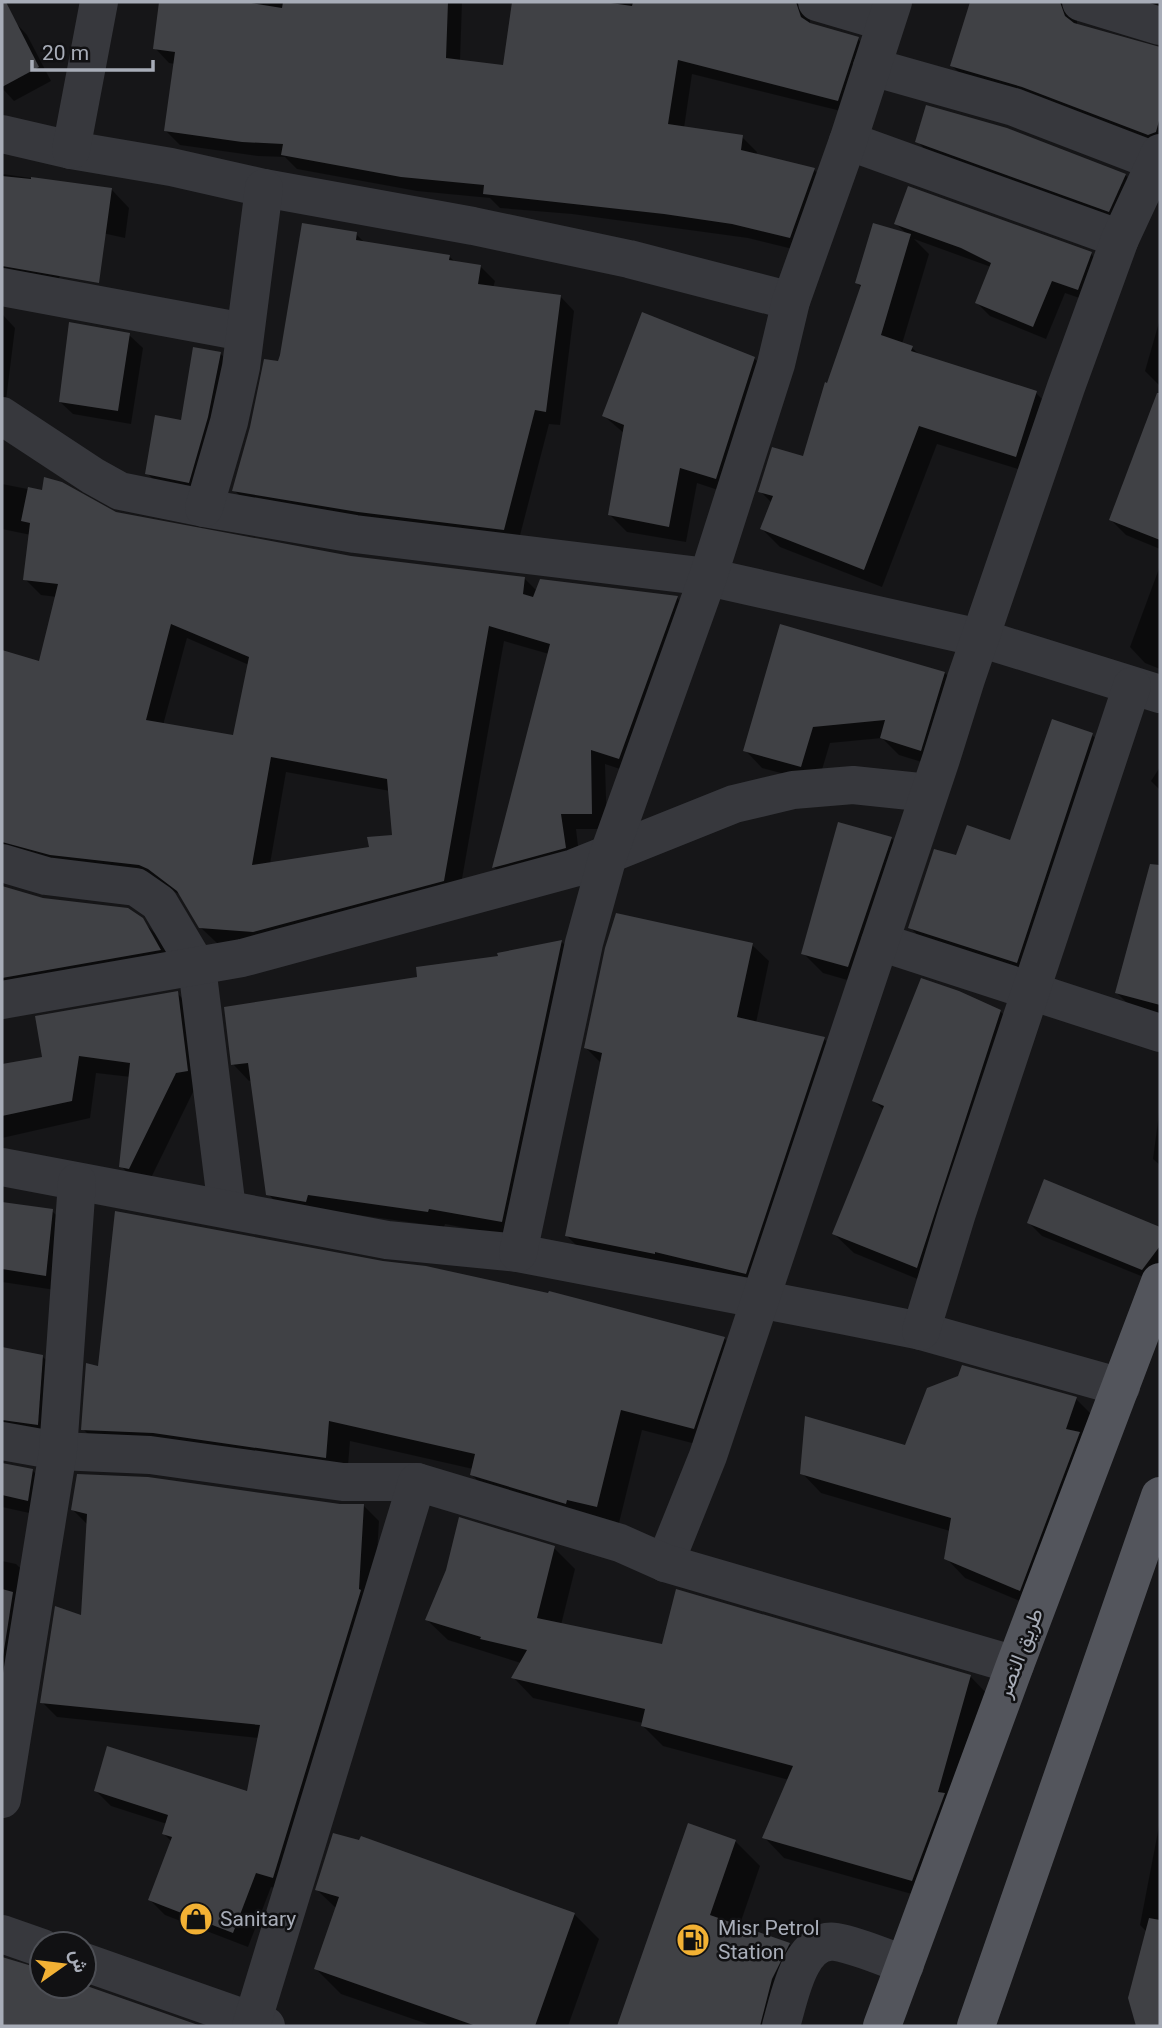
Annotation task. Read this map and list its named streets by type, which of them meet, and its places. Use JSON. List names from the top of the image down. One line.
{"streets":{"main road":["طريق النصر"]},"places":{"shop":["Sanitary"],"fuel station":["Misr Petrol Station"]},"scale_bar":"20 m","north":"right"}
